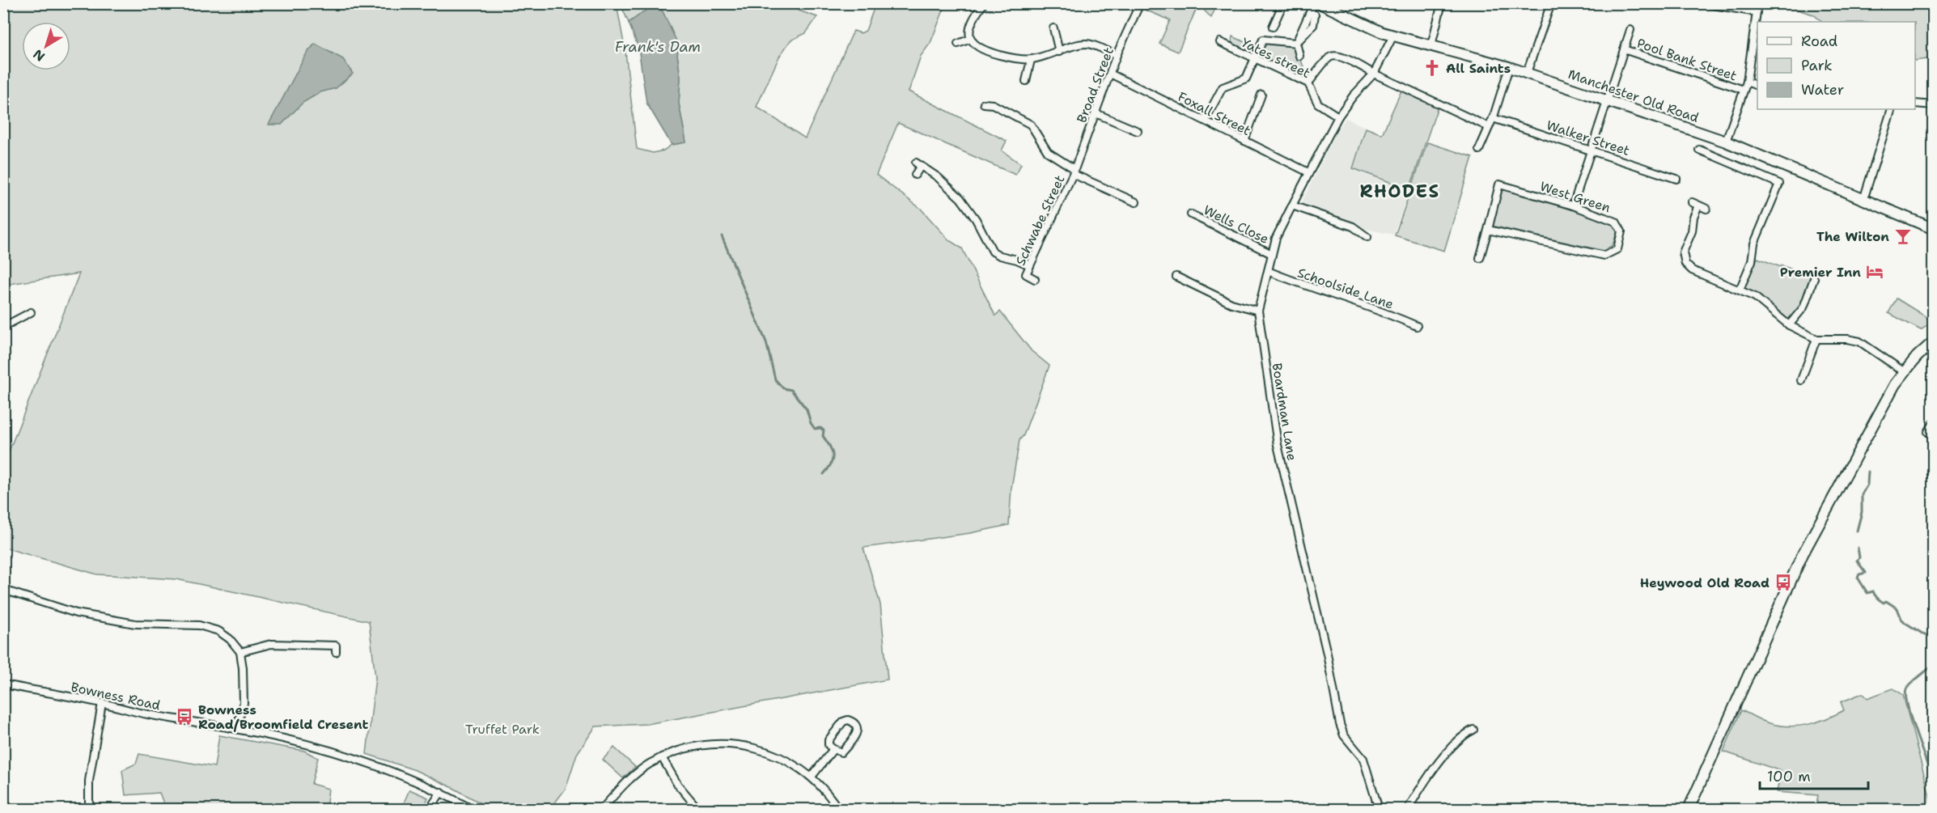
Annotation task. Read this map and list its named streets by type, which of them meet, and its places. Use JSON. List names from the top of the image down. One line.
{"streets":{"main road":["Manchester Old Road"],"street":["Yates street","Pool Bank Street","Broad Street","Foxall Street","Walker Street","West Green","Schwabe Street","Wells Close","Schoolside Lane","Boardman Lane","Bowness Road"]},"crossings":[["Yates street","Boardman Lane"],["Broad Street","Foxall Street"],["Broad Street","Schwabe Street"],["Manchester Old Road","Boardman Lane"],["Foxall Street","Boardman Lane"],["Wells Close","Boardman Lane"],["Schoolside Lane","Boardman Lane"]],"districts":["RHODES"],"water":["Frank's Dam"],"parks":["Truffet Park"],"places":{"church":["All Saints"],"bar":["The Wilton"],"hotel":["Premier Inn"],"bus stop":["Heywood Old Road","Bowness Road/Broomfield Cresent"]},"legend":["Road","Park","Water"],"scale_bar":"100 m","north":"bottom left"}
